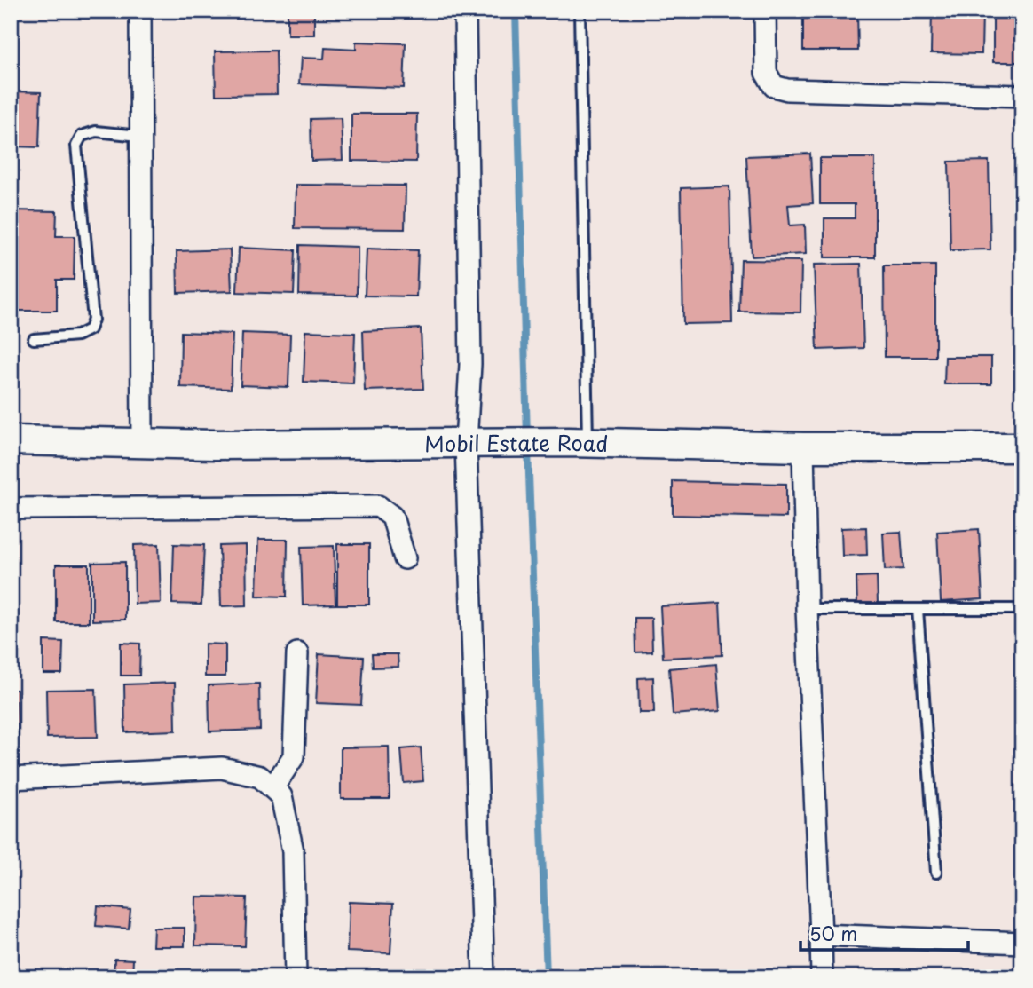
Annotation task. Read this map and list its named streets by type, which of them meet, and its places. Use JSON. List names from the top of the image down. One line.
{"streets":{"main road":["Mobil Estate Road"]},"scale_bar":"50 m"}
